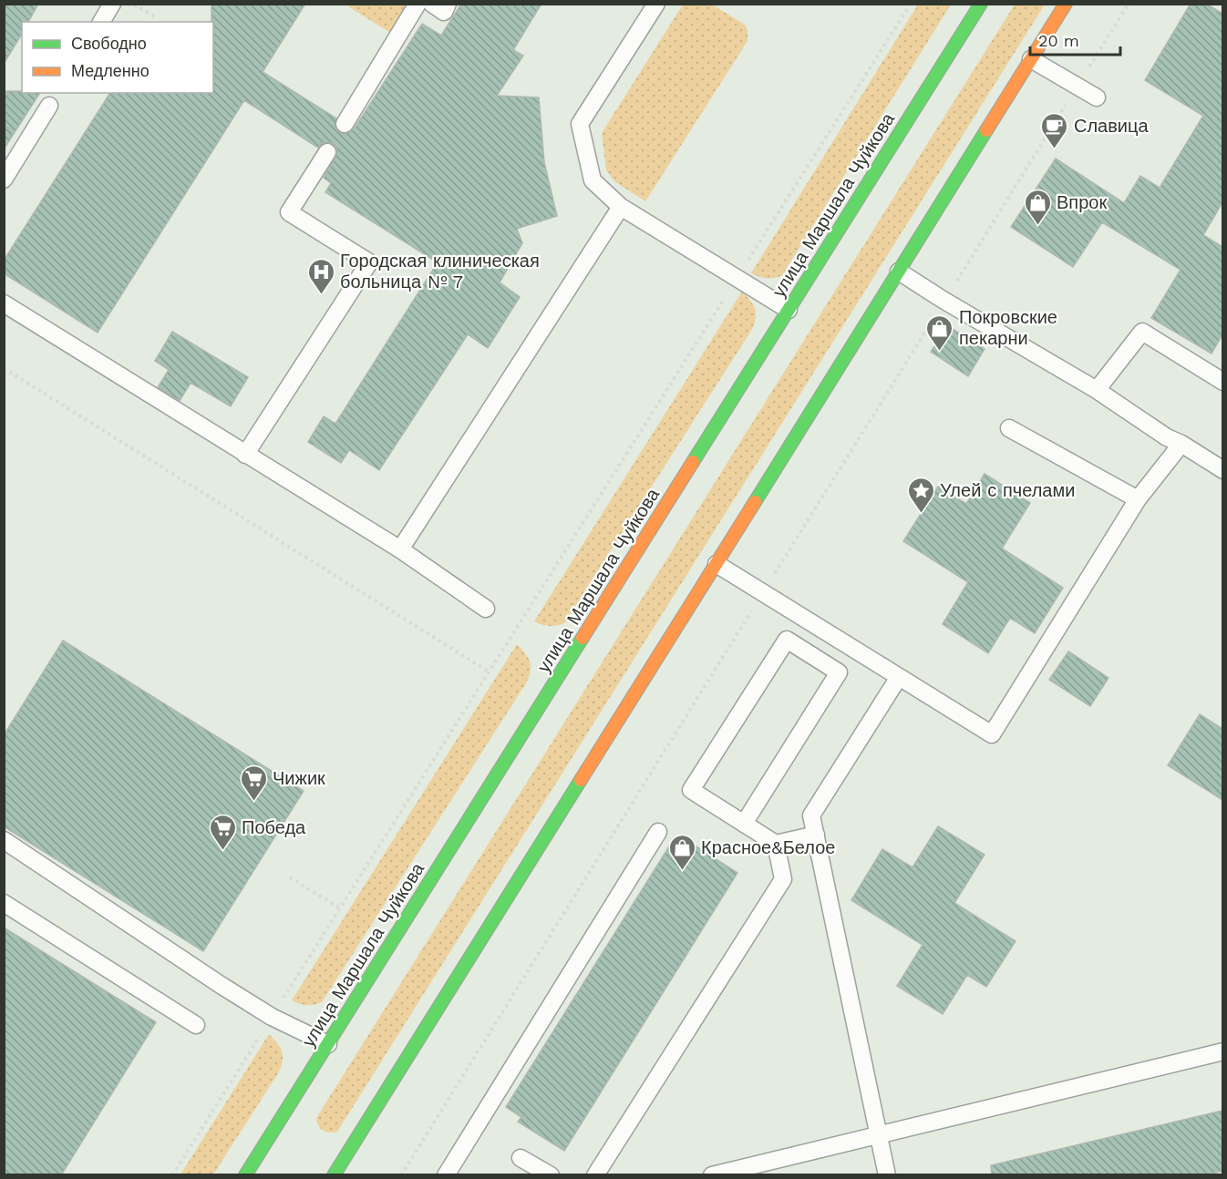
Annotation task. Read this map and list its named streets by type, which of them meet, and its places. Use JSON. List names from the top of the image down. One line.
{"streets":{"main road":["улица Маршала Чуйкова"]},"places":{"cafe":["Славица"],"shop":["Впрок","Покровские пекарни","Красное&Белое"],"hospital":["Городская клиническая больница № 7"],"place":["Улей с пчелами"],"supermarket":["Чижик","Победа"]},"legend":["Свободно","Медленно"],"scale_bar":"20 m"}
